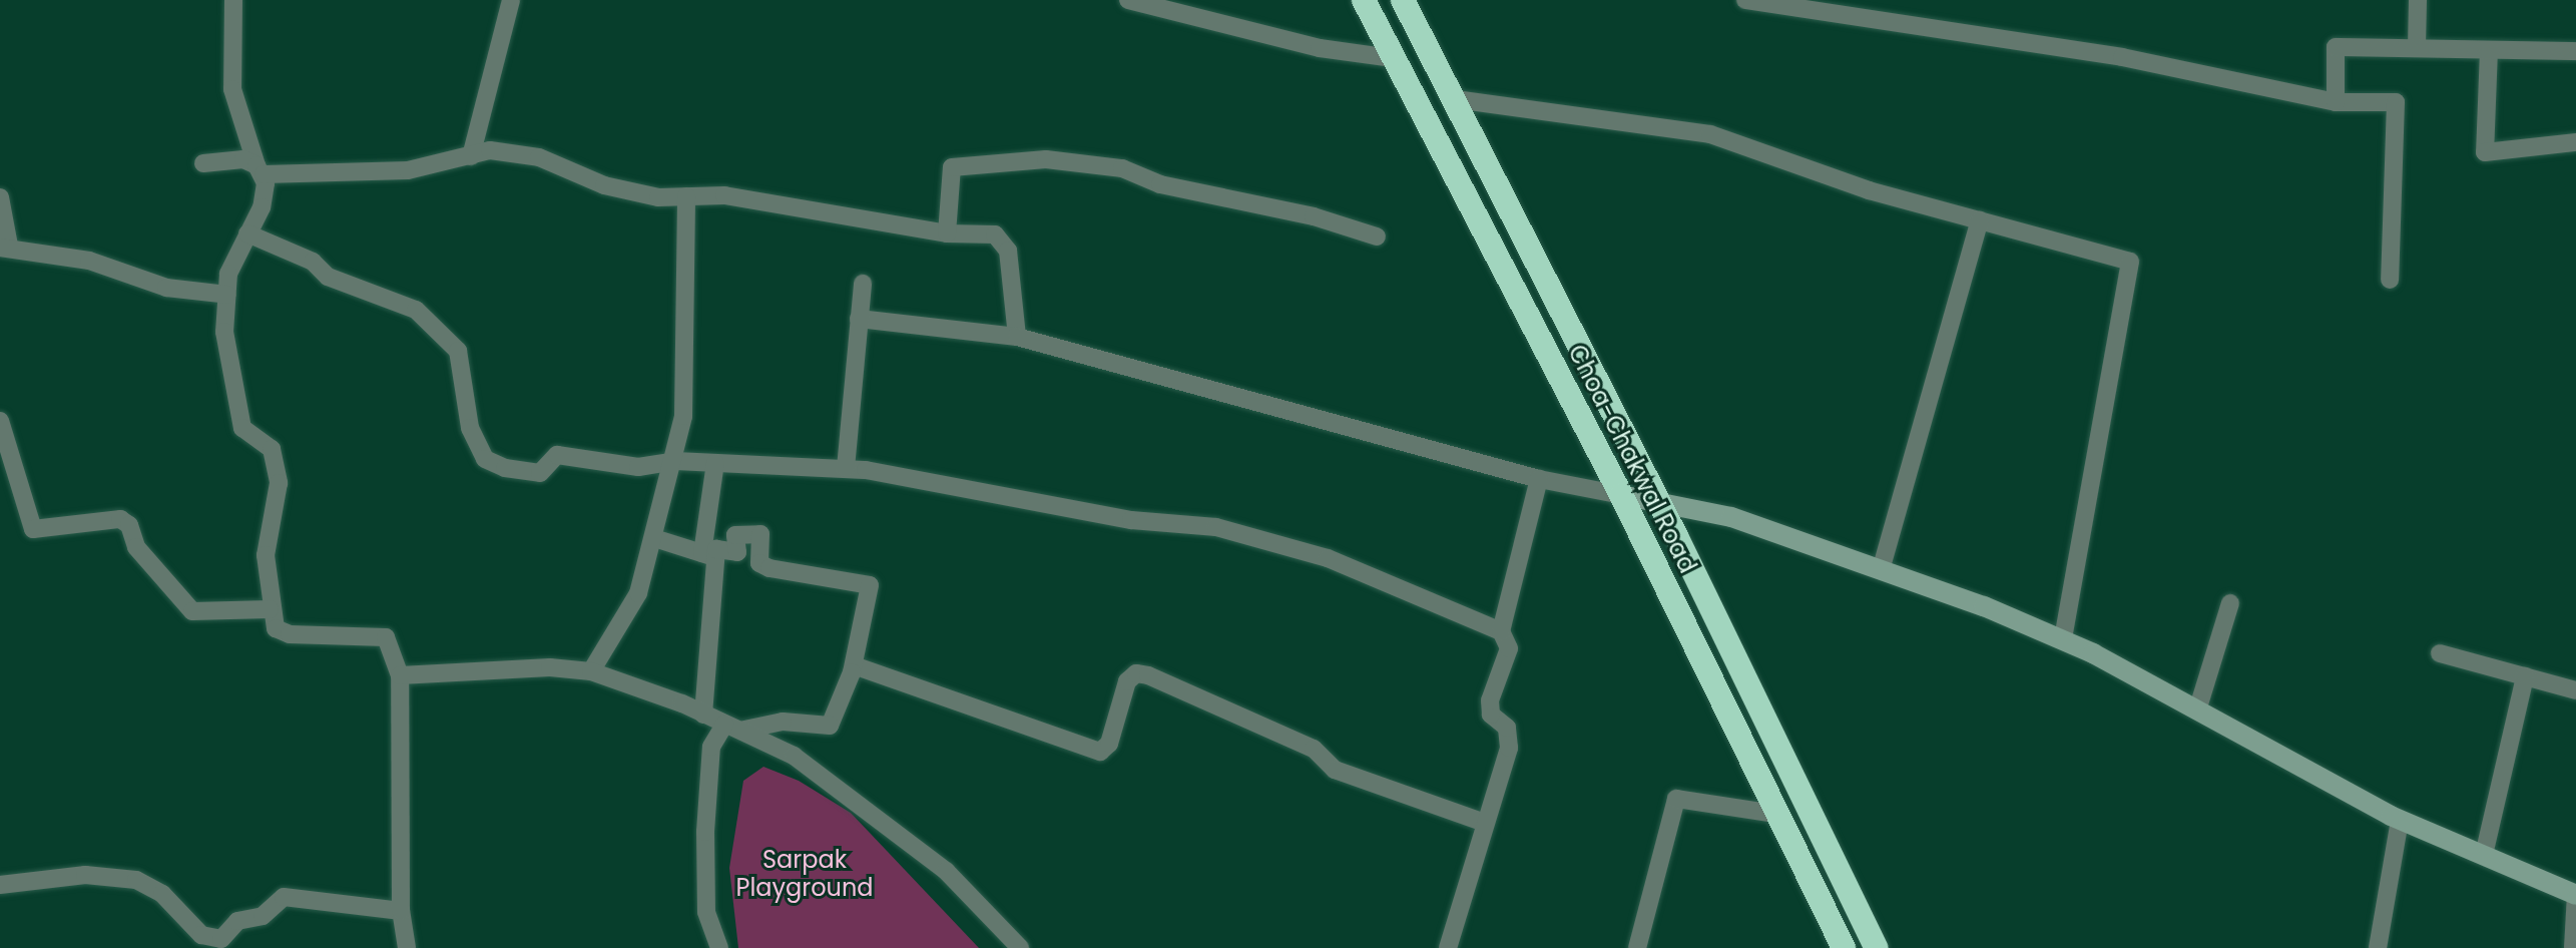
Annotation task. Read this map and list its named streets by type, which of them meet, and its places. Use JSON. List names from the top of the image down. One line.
{"streets":{"highway":["Choa-Chakwal Road"]},"parks":["Sarpak Playground"]}
